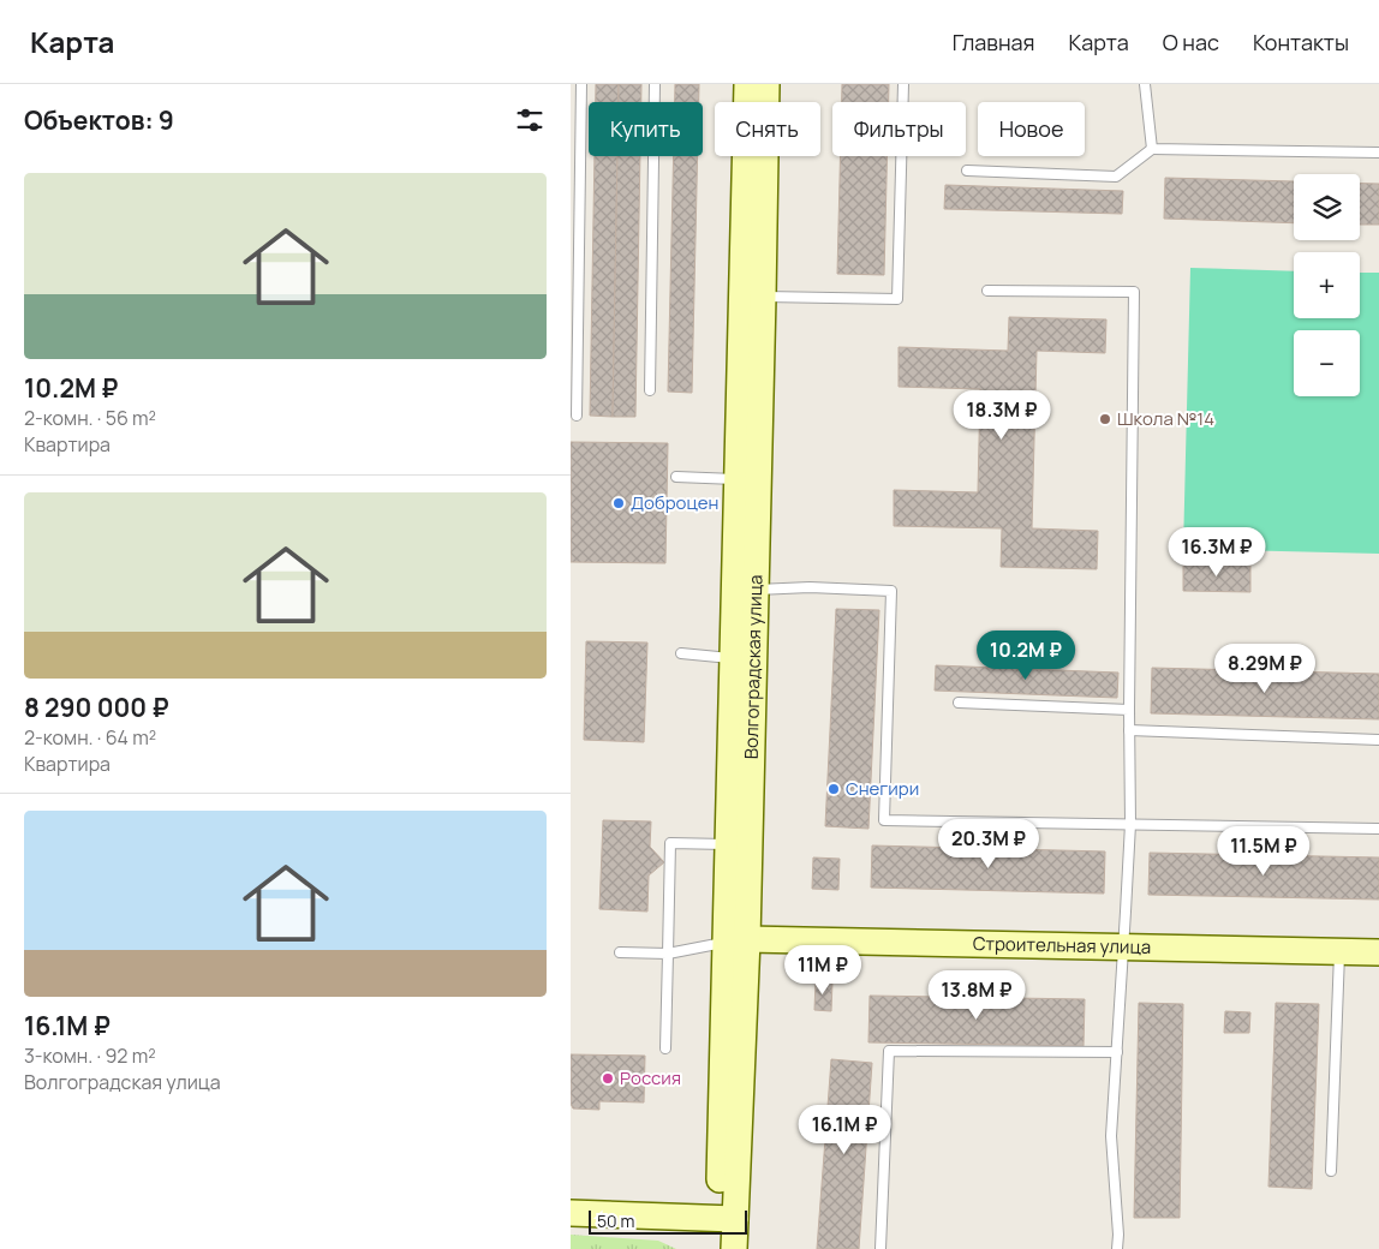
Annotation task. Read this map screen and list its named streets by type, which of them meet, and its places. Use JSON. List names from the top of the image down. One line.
{"streets":{"main road":["Волгоградская улица","Строительная улица"]},"crossings":[["Волгоградская улица","Строительная улица"]],"places":["Школа №14","Доброцен","Снегири","Россия"],"scale_bar":"50 m","page":{"header":"Карта","nav":["Главная","Карта","О нас","Контакты"],"heading":"Объектов: 9","chip":["Купить","Снять","Фильтры","Новое"],"list":[{"name":"10.2M ₽","note":"2-комн. · 56 m² · Квартира"},{"name":"8 290 000 ₽","note":"2-комн. · 64 m² · Квартира"},{"name":"16.1M ₽","note":"3-комн. · 92 m² · Волгоградская улица"}],"map_buttons":["+","−"],"price":["18.3M ₽","16.3M ₽","10.2M ₽","8.29M ₽","20.3M ₽","11.5M ₽","11M ₽","13.8M ₽","16.1M ₽"],"scale":"50 m"}}
